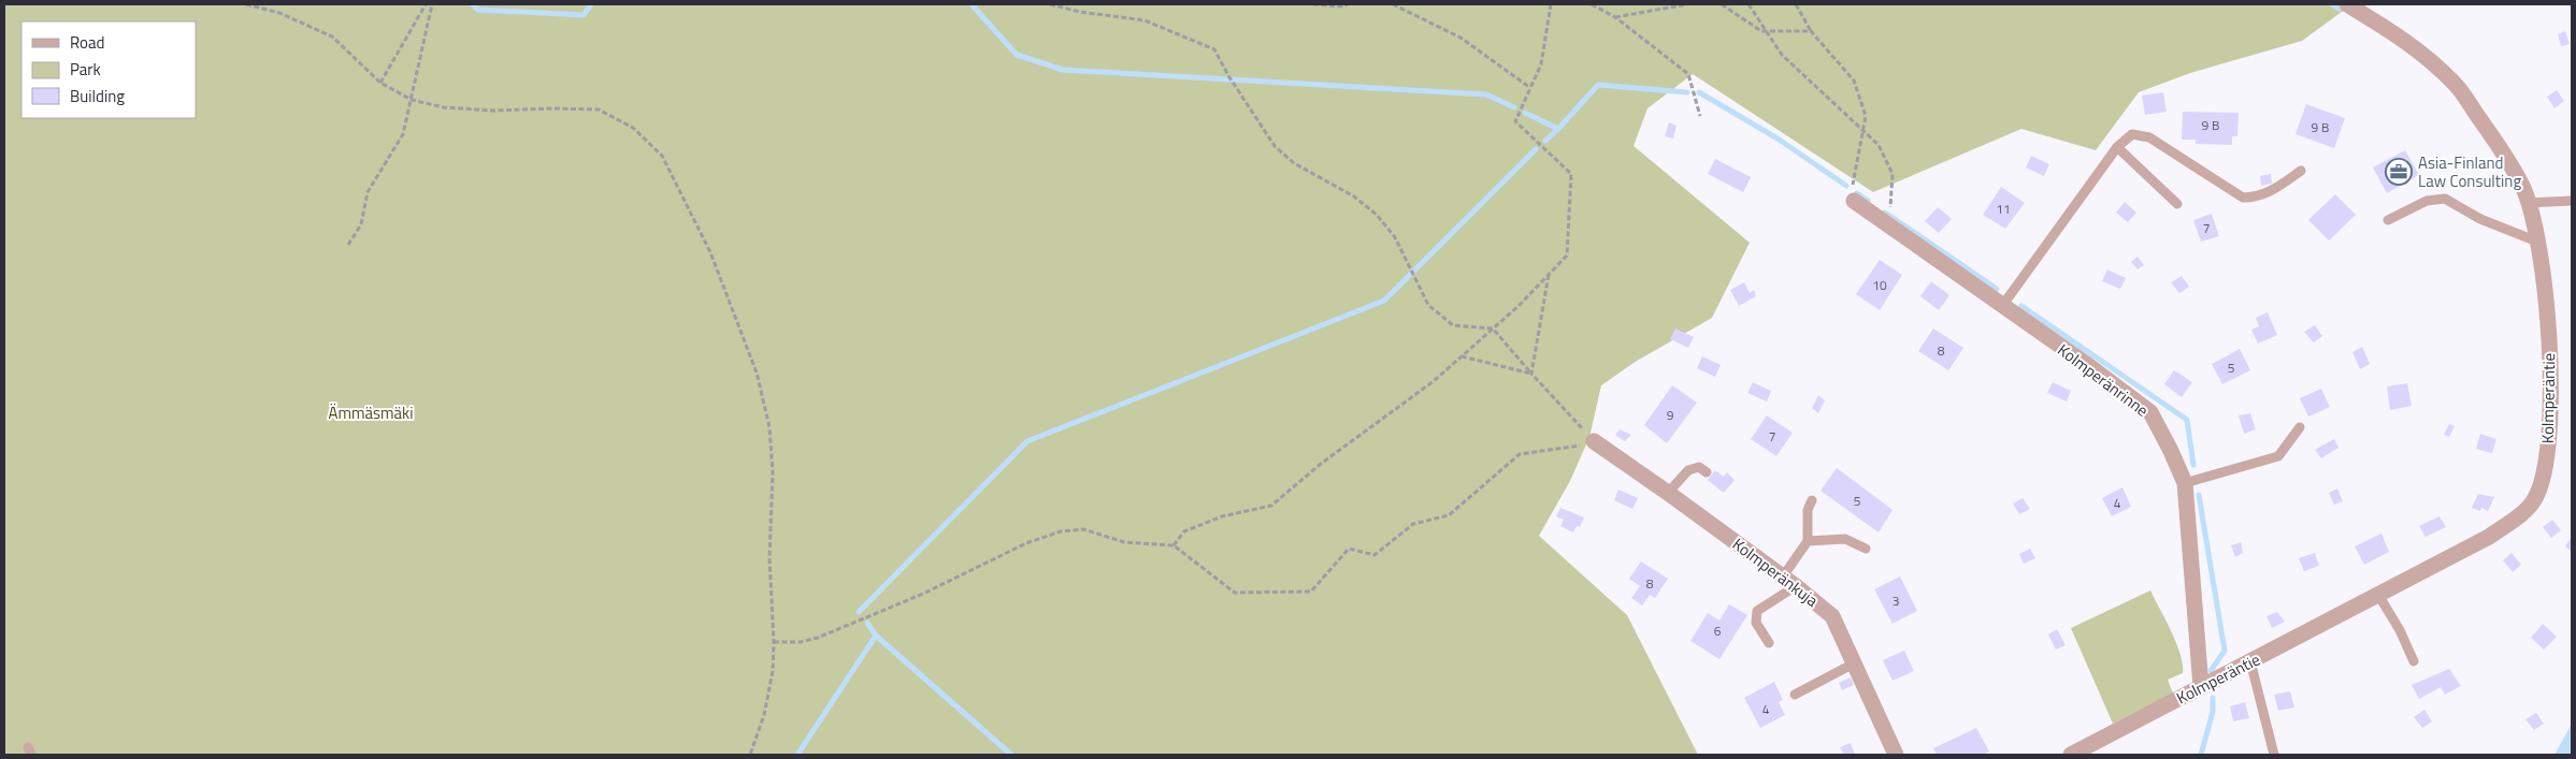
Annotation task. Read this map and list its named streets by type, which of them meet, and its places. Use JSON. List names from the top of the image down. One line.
{"streets":{"street":["Kolmperänrinne","Kolmperäntie","Kolmperänkuja"]},"crossings":[["Kolmperänrinne","Kolmperäntie"]],"parks":["Ämmäsmäki"],"places":{"office":["Asia-Finland Law Consulting"]},"house_numbers":["9 B","9 B","11","7","10","8","5","9","7","5","4","8","3","6","4"],"legend":["Road","Park","Building"]}
